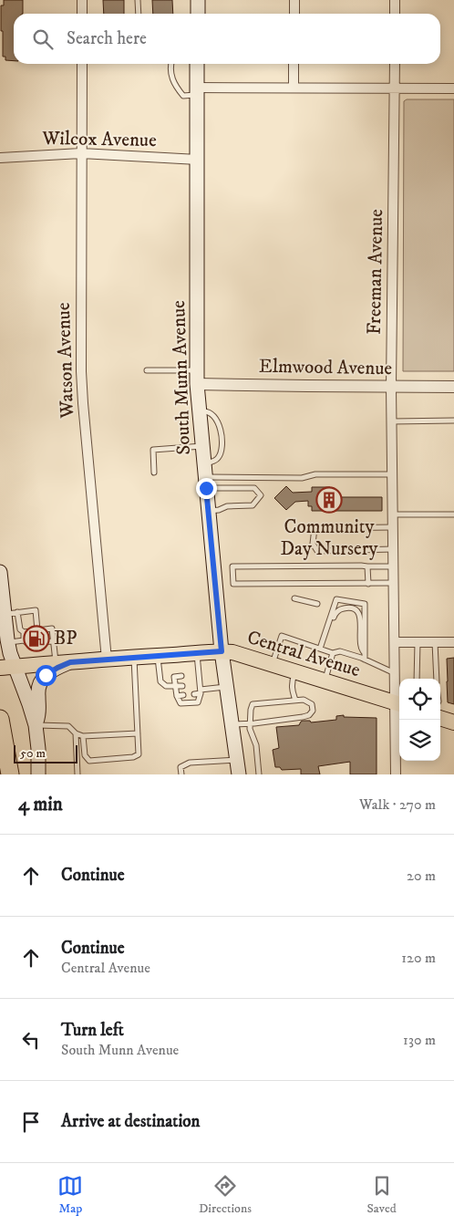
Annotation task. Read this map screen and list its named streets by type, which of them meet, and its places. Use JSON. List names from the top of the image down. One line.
{"streets":{"main road":["South Munn Avenue","Central Avenue"],"street":["Wilcox Avenue","Freeman Avenue","Watson Avenue","Elmwood Avenue"]},"crossings":[["Wilcox Avenue","Watson Avenue"],["Wilcox Avenue","South Munn Avenue"],["Freeman Avenue","Elmwood Avenue"],["Freeman Avenue","Central Avenue"],["Watson Avenue","Central Avenue"],["Elmwood Avenue","South Munn Avenue"],["South Munn Avenue","Central Avenue"]],"places":{"building":["Community Day Nursery"],"fuel station":["BP"]},"scale_bar":"50 m","page":{"search":"Search here","scale":"50 m","heading":["4 min","Walk · 270 m"],"list":[["Continue","20 m"],["Continue","Central Avenue","120 m"],["Turn left","South Munn Avenue","130 m"],"Arrive at destination"],"nav":["Map","Directions","Saved"]}}
